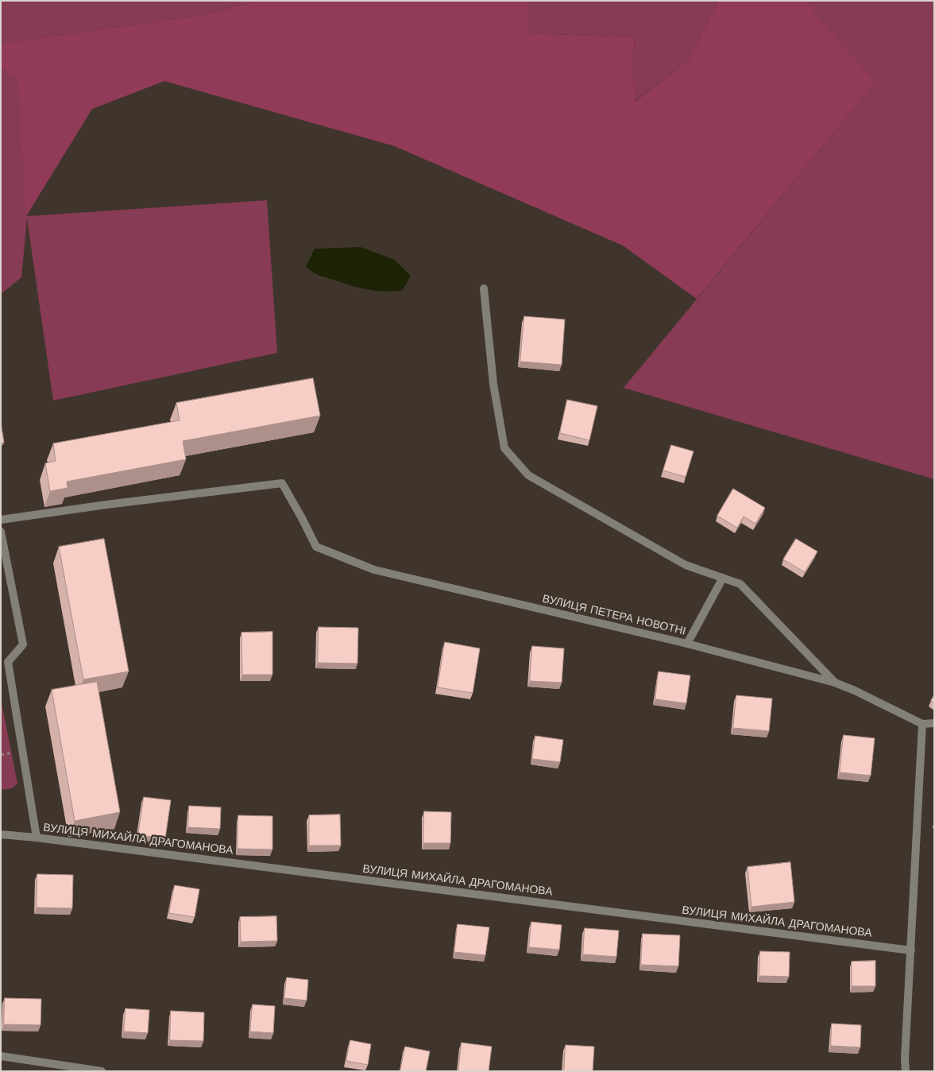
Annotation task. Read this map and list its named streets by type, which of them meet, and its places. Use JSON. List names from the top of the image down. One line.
{"streets":{"street":["ВУЛИЦЯ ПЕТЕРА НОВОТНІ","ВУЛИЦЯ МИХАЙЛА ДРАГОМАНОВА"]}}
